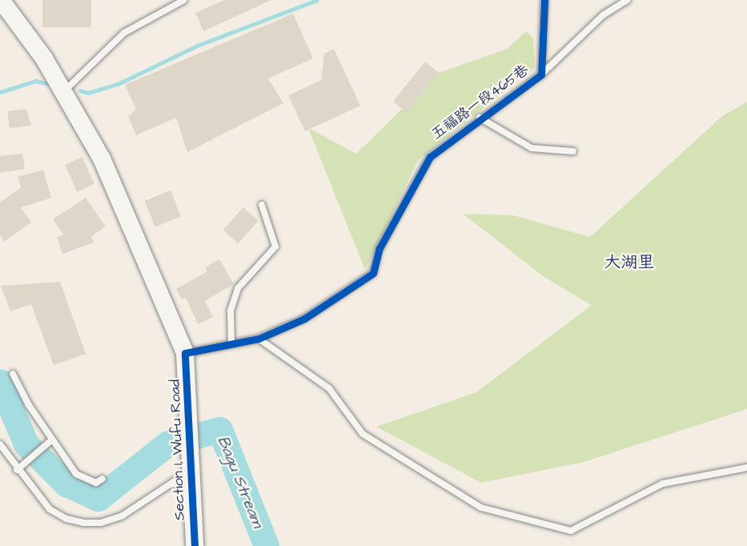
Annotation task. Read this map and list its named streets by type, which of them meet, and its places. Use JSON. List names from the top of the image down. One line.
{"streets":{"main road":["Section 1, Wufu Road"],"lane":["五福路一段465巷"]},"crossings":[["五福路一段465巷","Section 1, Wufu Road"]],"districts":["大湖里"],"water":["Bagu Stream"]}
